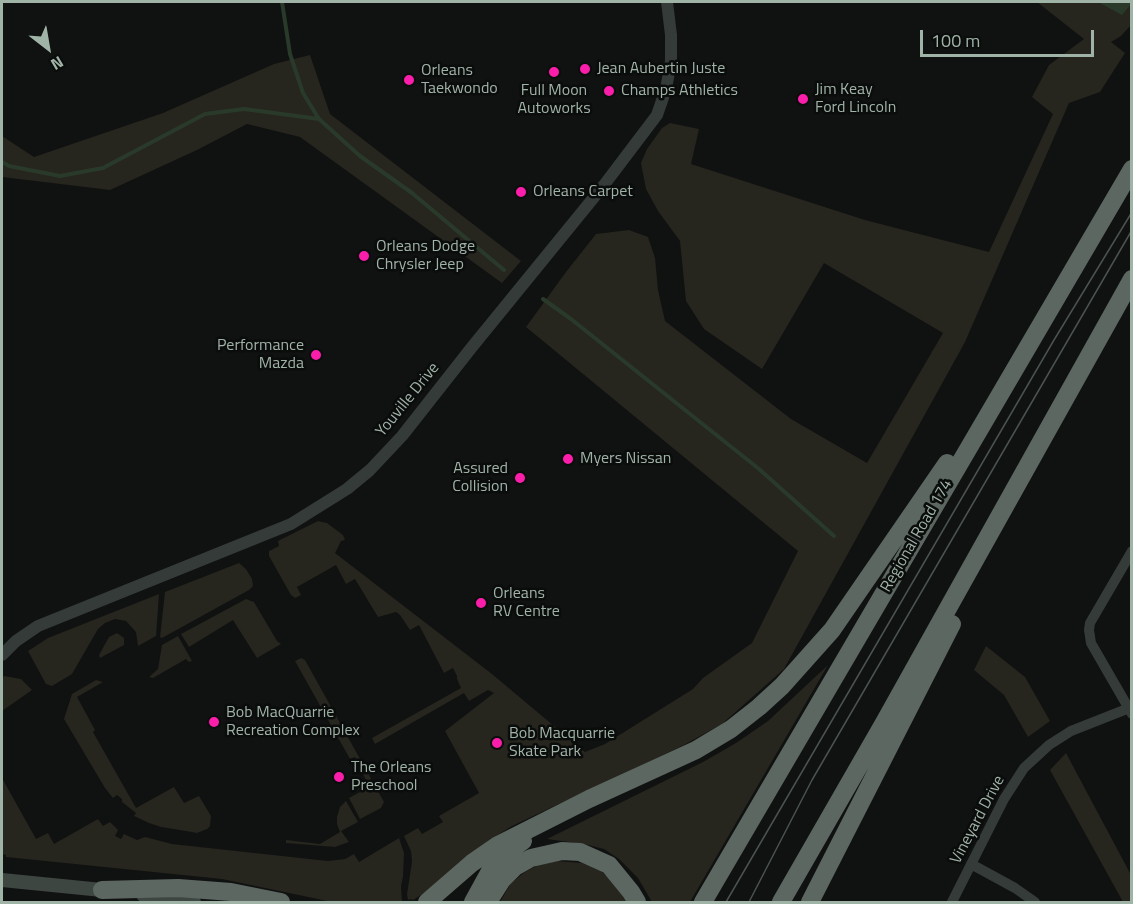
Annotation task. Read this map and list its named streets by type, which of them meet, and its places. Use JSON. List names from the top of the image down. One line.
{"streets":{"highway":["Regional Road 174"],"street":["Youville Drive","Vineyard Drive"]},"places":["Jean Aubertin Juste","Full Moon Autoworks","Orleans Taekwondo","Champs Athletics","Jim Keay Ford Lincoln","Orleans Carpet","Orleans Dodge Chrysler Jeep","Performance Mazda","Myers Nissan","Assured Collision","Orleans RV Centre","Bob MacQuarrie Recreation Complex","Bob Macquarrie Skate Park","The Orleans Preschool"],"scale_bar":"100 m","north":"bottom right"}
